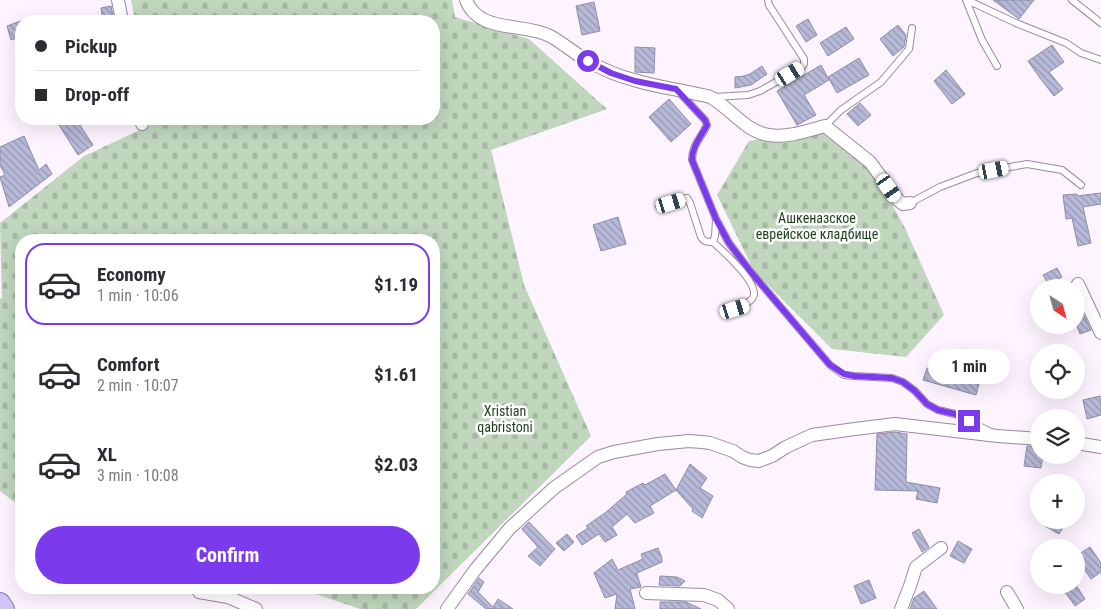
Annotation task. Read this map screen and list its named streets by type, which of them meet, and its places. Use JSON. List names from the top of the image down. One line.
{"parks":["Ашкеназское еврейское кладбище","Xristian qabristoni"],"north":"bottom right","page":{"banner":["Pickup","Drop-off"],"list":[{"name":"Economy","note":"1 min · 10:06","value":"$1.19"},{"name":"Comfort","note":"2 min · 10:07","value":"$1.61"},{"name":"XL","note":"3 min · 10:08","value":"$2.03"}],"map_buttons":["+","−"],"bubble":"1 min","buttons":"Confirm"}}
